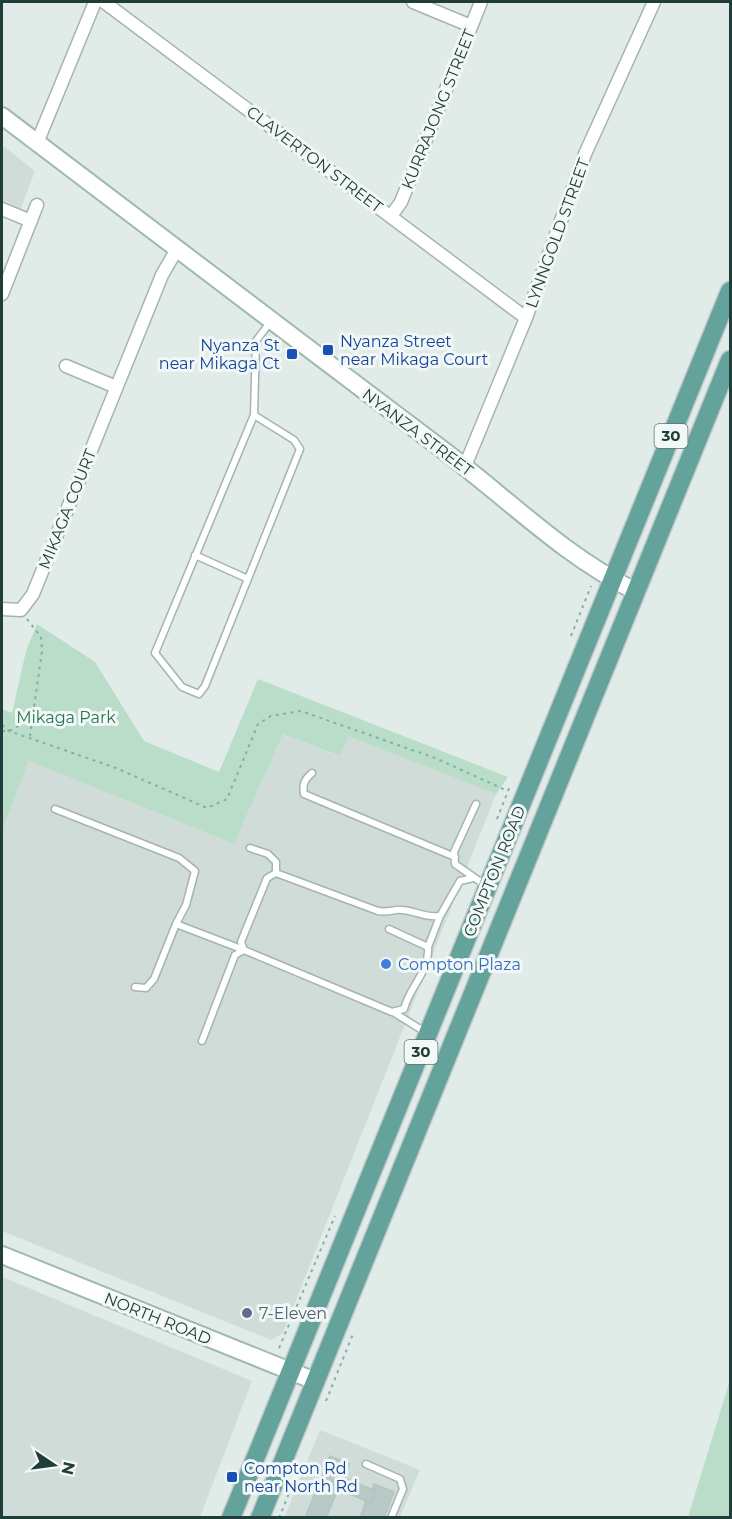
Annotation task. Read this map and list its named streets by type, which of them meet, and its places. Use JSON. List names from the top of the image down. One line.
{"streets":{"main road":["30","COMPTON ROAD"],"street":["KURRAJONG STREET","CLAVERTON STREET","LYNNGOLD STREET","NYANZA STREET","MIKAGA COURT","NORTH ROAD"]},"crossings":[["KURRAJONG STREET","CLAVERTON STREET"],["CLAVERTON STREET","LYNNGOLD STREET"],["LYNNGOLD STREET","NYANZA STREET"],["NYANZA STREET","MIKAGA COURT"],["NYANZA STREET","COMPTON ROAD"],["COMPTON ROAD","NORTH ROAD"]],"parks":["Mikaga Park"],"places":{"transit":["Nyanza Street near Mikaga Court","Nyanza St near Mikaga Ct","Compton Rd near North Rd"],"other":["Compton Plaza","7-Eleven"]},"north":"right"}
